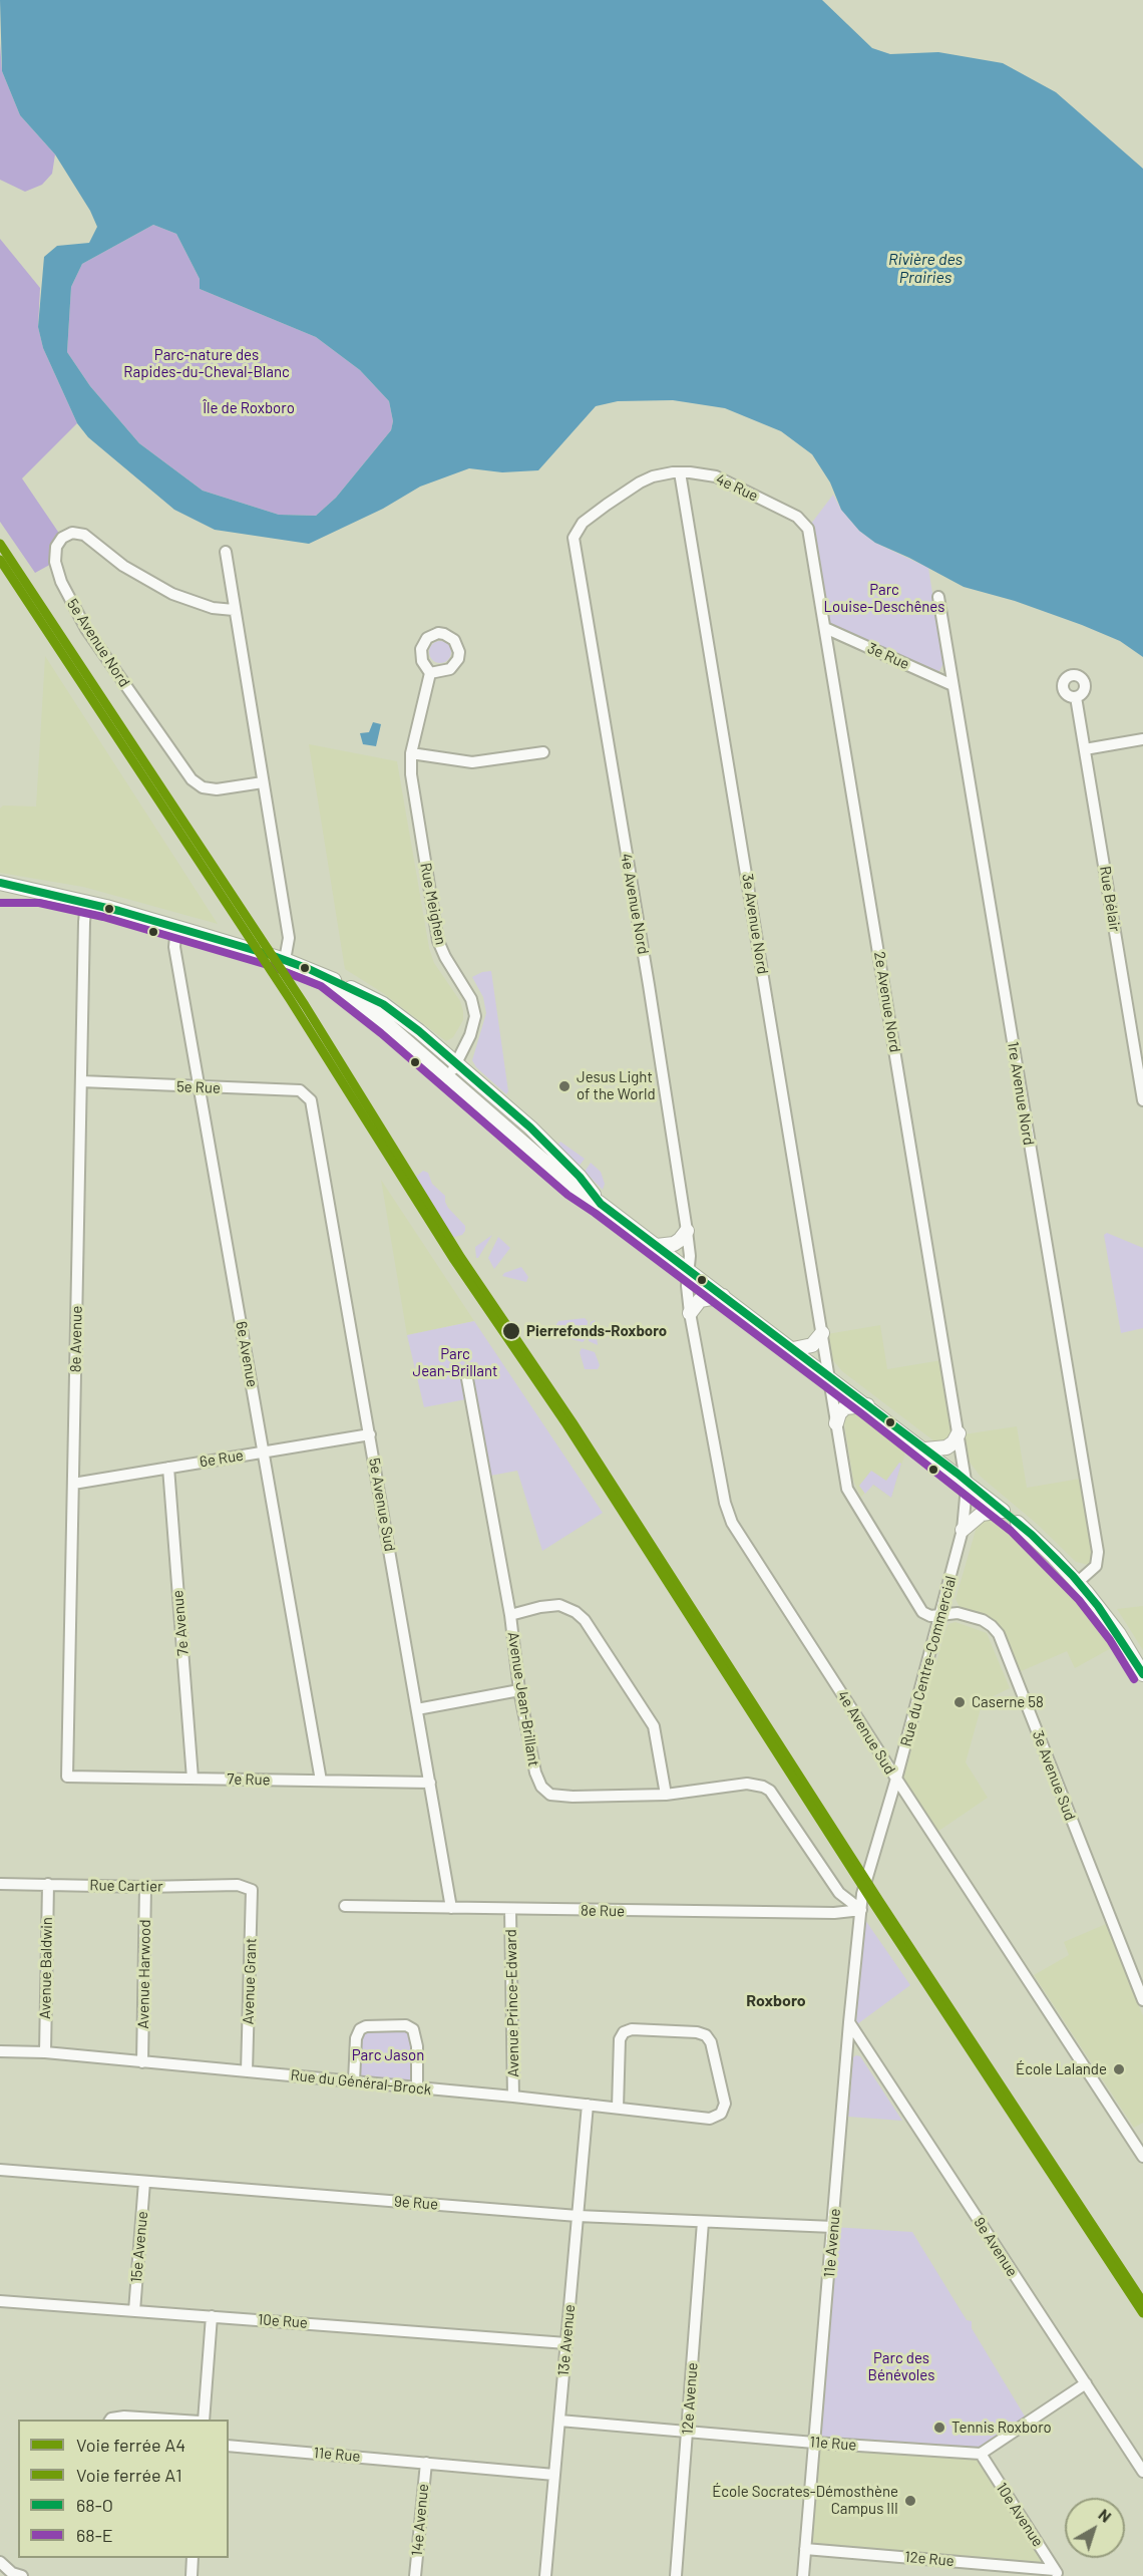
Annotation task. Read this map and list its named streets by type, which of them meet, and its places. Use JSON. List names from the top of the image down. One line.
{"streets":{"street":["4e Rue","5e Avenue Nord","3e Rue","Rue Bélair","Rue Meighen","4e Avenue Nord","3e Avenue Nord","2e Avenue Nord","5e Rue","1re Avenue Nord","8e Avenue","6e Avenue","6e Rue","5e Avenue Sud","7e Avenue","Rue du Centre-Commercial","Avenue Jean-Brillant","4e Avenue Sud","3e Avenue Sud","7e Rue","Rue Cartier","8e Rue","Avenue Baldwin","Avenue Harwood","Avenue Grant","Avenue Prince-Edward","Rue du Général-Brock","9e Rue","11e Avenue","15e Avenue","9e Avenue","10e Rue","13e Avenue","12e Avenue","11e Rue","10e Avenue","14e Avenue","12e Rue"]},"crossings":[["4e Rue","4e Avenue Nord"],["4e Rue","3e Avenue Nord"],["4e Rue","2e Avenue Nord"],["3e Rue","2e Avenue Nord"],["3e Rue","1re Avenue Nord"],["4e Avenue Nord","4e Avenue Sud"],["3e Avenue Nord","3e Avenue Sud"],["2e Avenue Nord","Rue du Centre-Commercial"],["5e Rue","8e Avenue"],["5e Rue","6e Avenue"],["5e Rue","5e Avenue Sud"],["8e Avenue","6e Rue"],["8e Avenue","7e Rue"],["6e Avenue","6e Rue"],["6e Avenue","7e Rue"],["6e Rue","5e Avenue Sud"],["6e Rue","7e Avenue"],["5e Avenue Sud","7e Rue"],["5e Avenue Sud","8e Rue"],["7e Avenue","7e Rue"],["Rue du Centre-Commercial","Avenue Jean-Brillant"],["Rue du Centre-Commercial","4e Avenue Sud"],["Rue du Centre-Commercial","3e Avenue Sud"],["Rue du Centre-Commercial","8e Rue"],["Rue du Centre-Commercial","11e Avenue"],["Avenue Jean-Brillant","8e Rue"],["Avenue Jean-Brillant","11e Avenue"],["Rue Cartier","Avenue Baldwin"],["Rue Cartier","Avenue Harwood"],["Rue Cartier","Avenue Grant"],["8e Rue","Avenue Prince-Edward"],["8e Rue","11e Avenue"],["Avenue Baldwin","Rue du Général-Brock"],["Avenue Harwood","Rue du Général-Brock"],["Avenue Grant","Rue du Général-Brock"],["Avenue Prince-Edward","Rue du Général-Brock"],["Rue du Général-Brock","13e Avenue"],["9e Rue","11e Avenue"],["9e Rue","15e Avenue"],["9e Rue","13e Avenue"],["9e Rue","12e Avenue"],["11e Avenue","9e Avenue"],["11e Avenue","11e Rue"],["11e Avenue","12e Rue"],["15e Avenue","10e Rue"],["10e Rue","13e Avenue"],["13e Avenue","11e Rue"],["12e Avenue","11e Rue"],["11e Rue","10e Avenue"],["11e Rue","14e Avenue"],["10e Avenue","12e Rue"]],"districts":["Roxboro"],"water":["Rivière des Prairies"],"parks":["Parc-nature des Rapides-du-Cheval-Blanc","Île de Roxboro","Parc Louise-Deschênes","Parc Jean-Brillant","Parc Jason","Parc des Bénévoles"],"places":["Jesus Light of the World","Pierrefonds-Roxboro","Caserne 58","École Lalande","Tennis Roxboro","École Socrates-Démosthène Campus III"],"lines":["rail line A4","rail line A1","transit line 68-O","transit line 68-E"],"legend":["Voie ferrée A4","Voie ferrée A1","68-O","68-E"],"north":"top right"}
